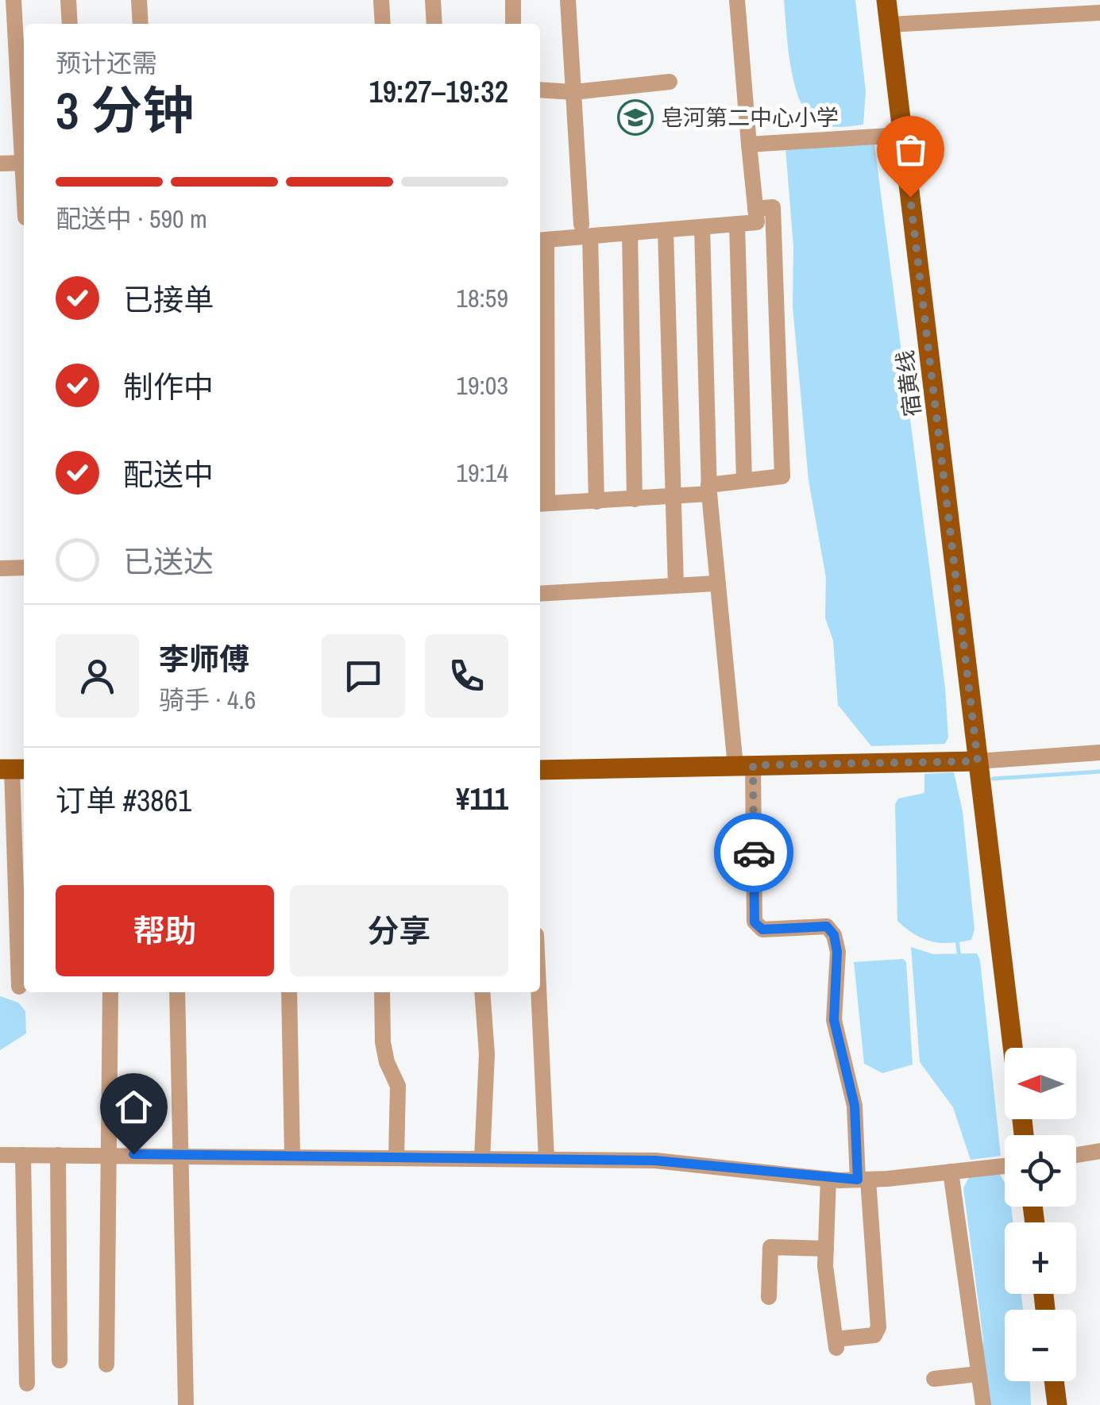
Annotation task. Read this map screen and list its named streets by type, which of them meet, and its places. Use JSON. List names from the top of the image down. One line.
{"streets":{"main road":["宿黄线"]},"places":{"school or university":["皂河第二中心小学"]},"north":"left","page":{"heading":["3 分钟","预计还需","19:27–19:32"],"panel":["李师傅","骑手 · 4.6","订单 #3861","¥111"],"bar":"配送中 · 590 m","list":[["已接单","18:59"],["制作中","19:03"],["配送中","19:14"],"已送达"],"buttons":["帮助","分享"],"map_buttons":["+","−"]}}
